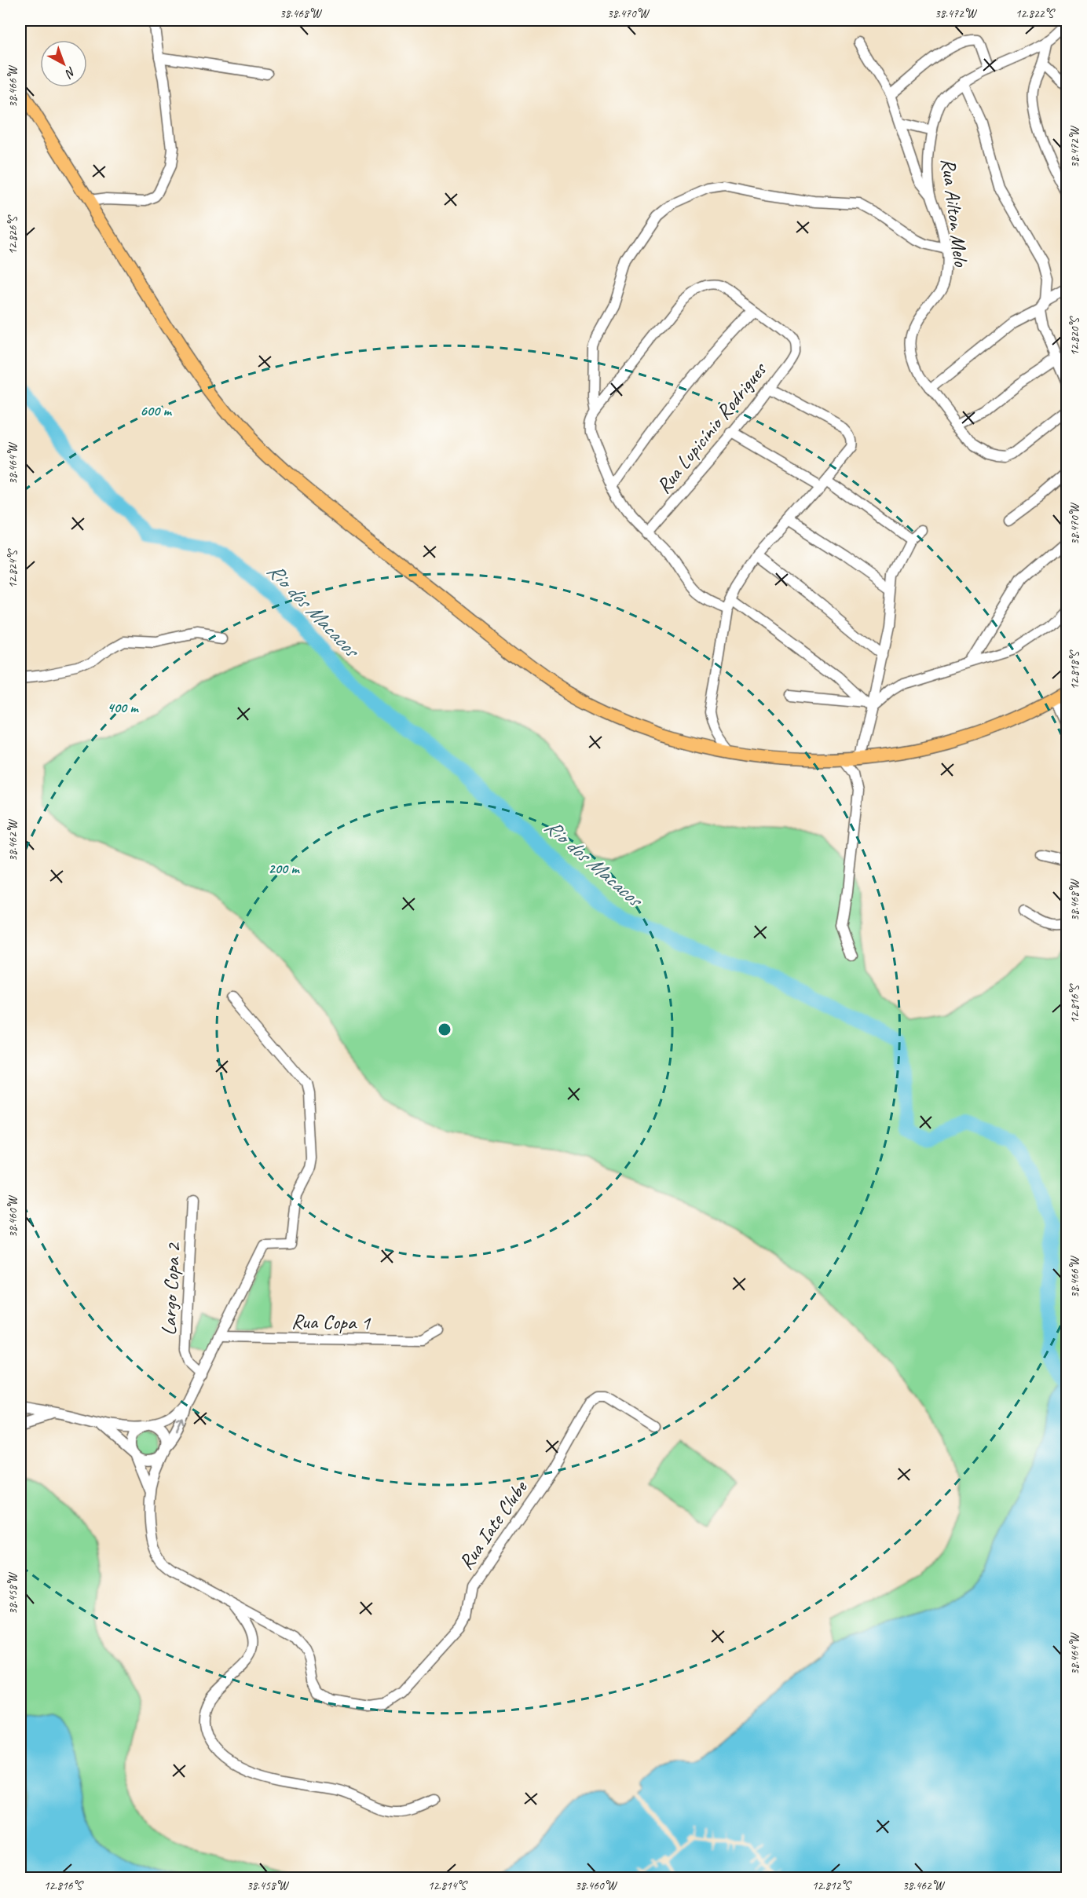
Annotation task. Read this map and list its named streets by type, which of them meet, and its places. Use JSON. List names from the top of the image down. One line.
{"streets":{"street":["Rua Ailton Melo","Rua Lupicínio Rodrigues","Largo Copa 2","Rua Copa 1","Rua Iate Clube"]},"water":["Rio dos Macacos"],"north":"bottom right","coordinates":["38.468°W","38.470°W","38.472°W","12.822°S","38.466°W","12.826°S","12.820°S","38.464°W","12.824°S","12.818°S","38.462°W","12.816°S","38.460°W","38.458°W","12.814°S","12.812°S"],"rings":["600 m","400 m","200 m"]}
